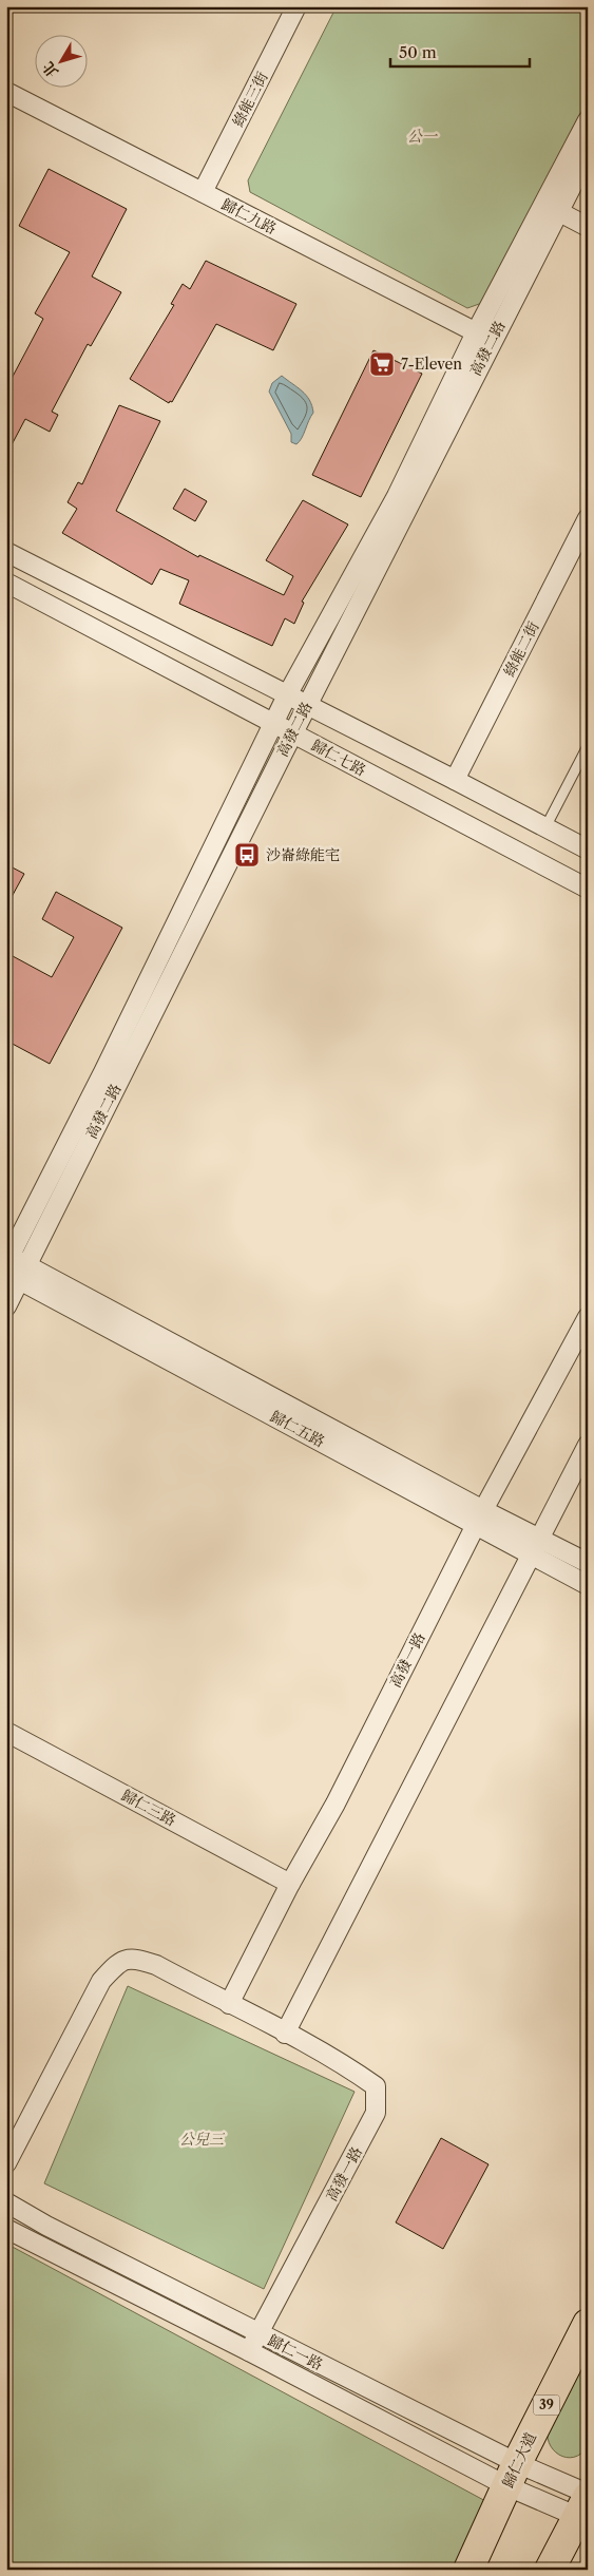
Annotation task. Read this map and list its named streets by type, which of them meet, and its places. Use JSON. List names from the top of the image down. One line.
{"streets":{"main road":["39","歸仁大道"],"street":["綠能三街","歸仁九路","高發二路","綠能二街","歸仁七路","歸仁五路","高發一路","歸仁三路","歸仁一路"]},"crossings":[["綠能三街","歸仁九路"],["歸仁九路","高發二路"],["高發二路","歸仁七路"],["高發二路","歸仁五路"],["歸仁五路","高發一路"],["高發一路","歸仁三路"],["高發一路","歸仁一路"],["歸仁一路","歸仁大道"]],"parks":["公一","公兒三"],"places":{"supermarket":["7-Eleven"],"bus stop":["沙崙綠能宅"]},"scale_bar":"50 m","north":"bottom left"}
